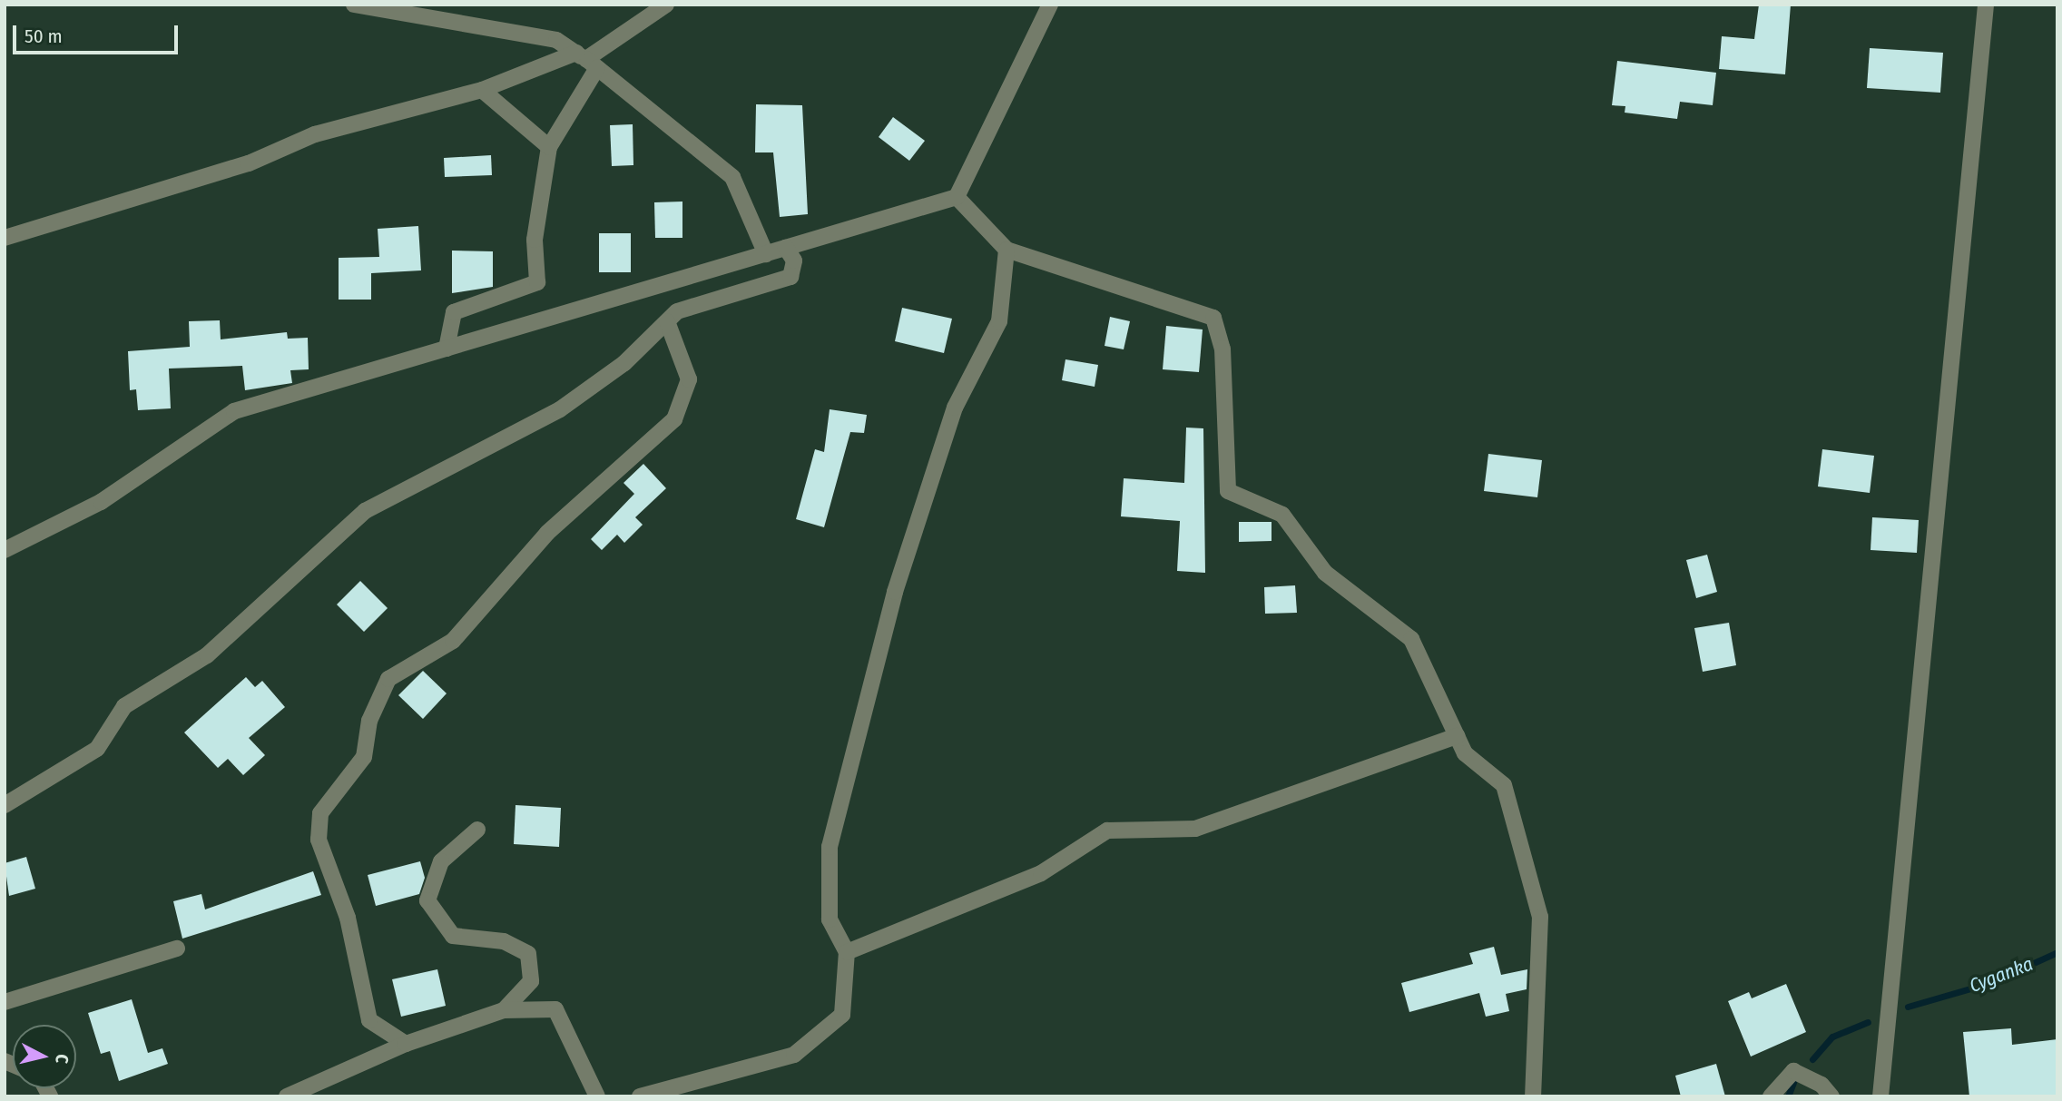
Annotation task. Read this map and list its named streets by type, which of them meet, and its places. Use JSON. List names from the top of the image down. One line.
{"water":["Cyganka"],"scale_bar":"50 m","north":"right"}
